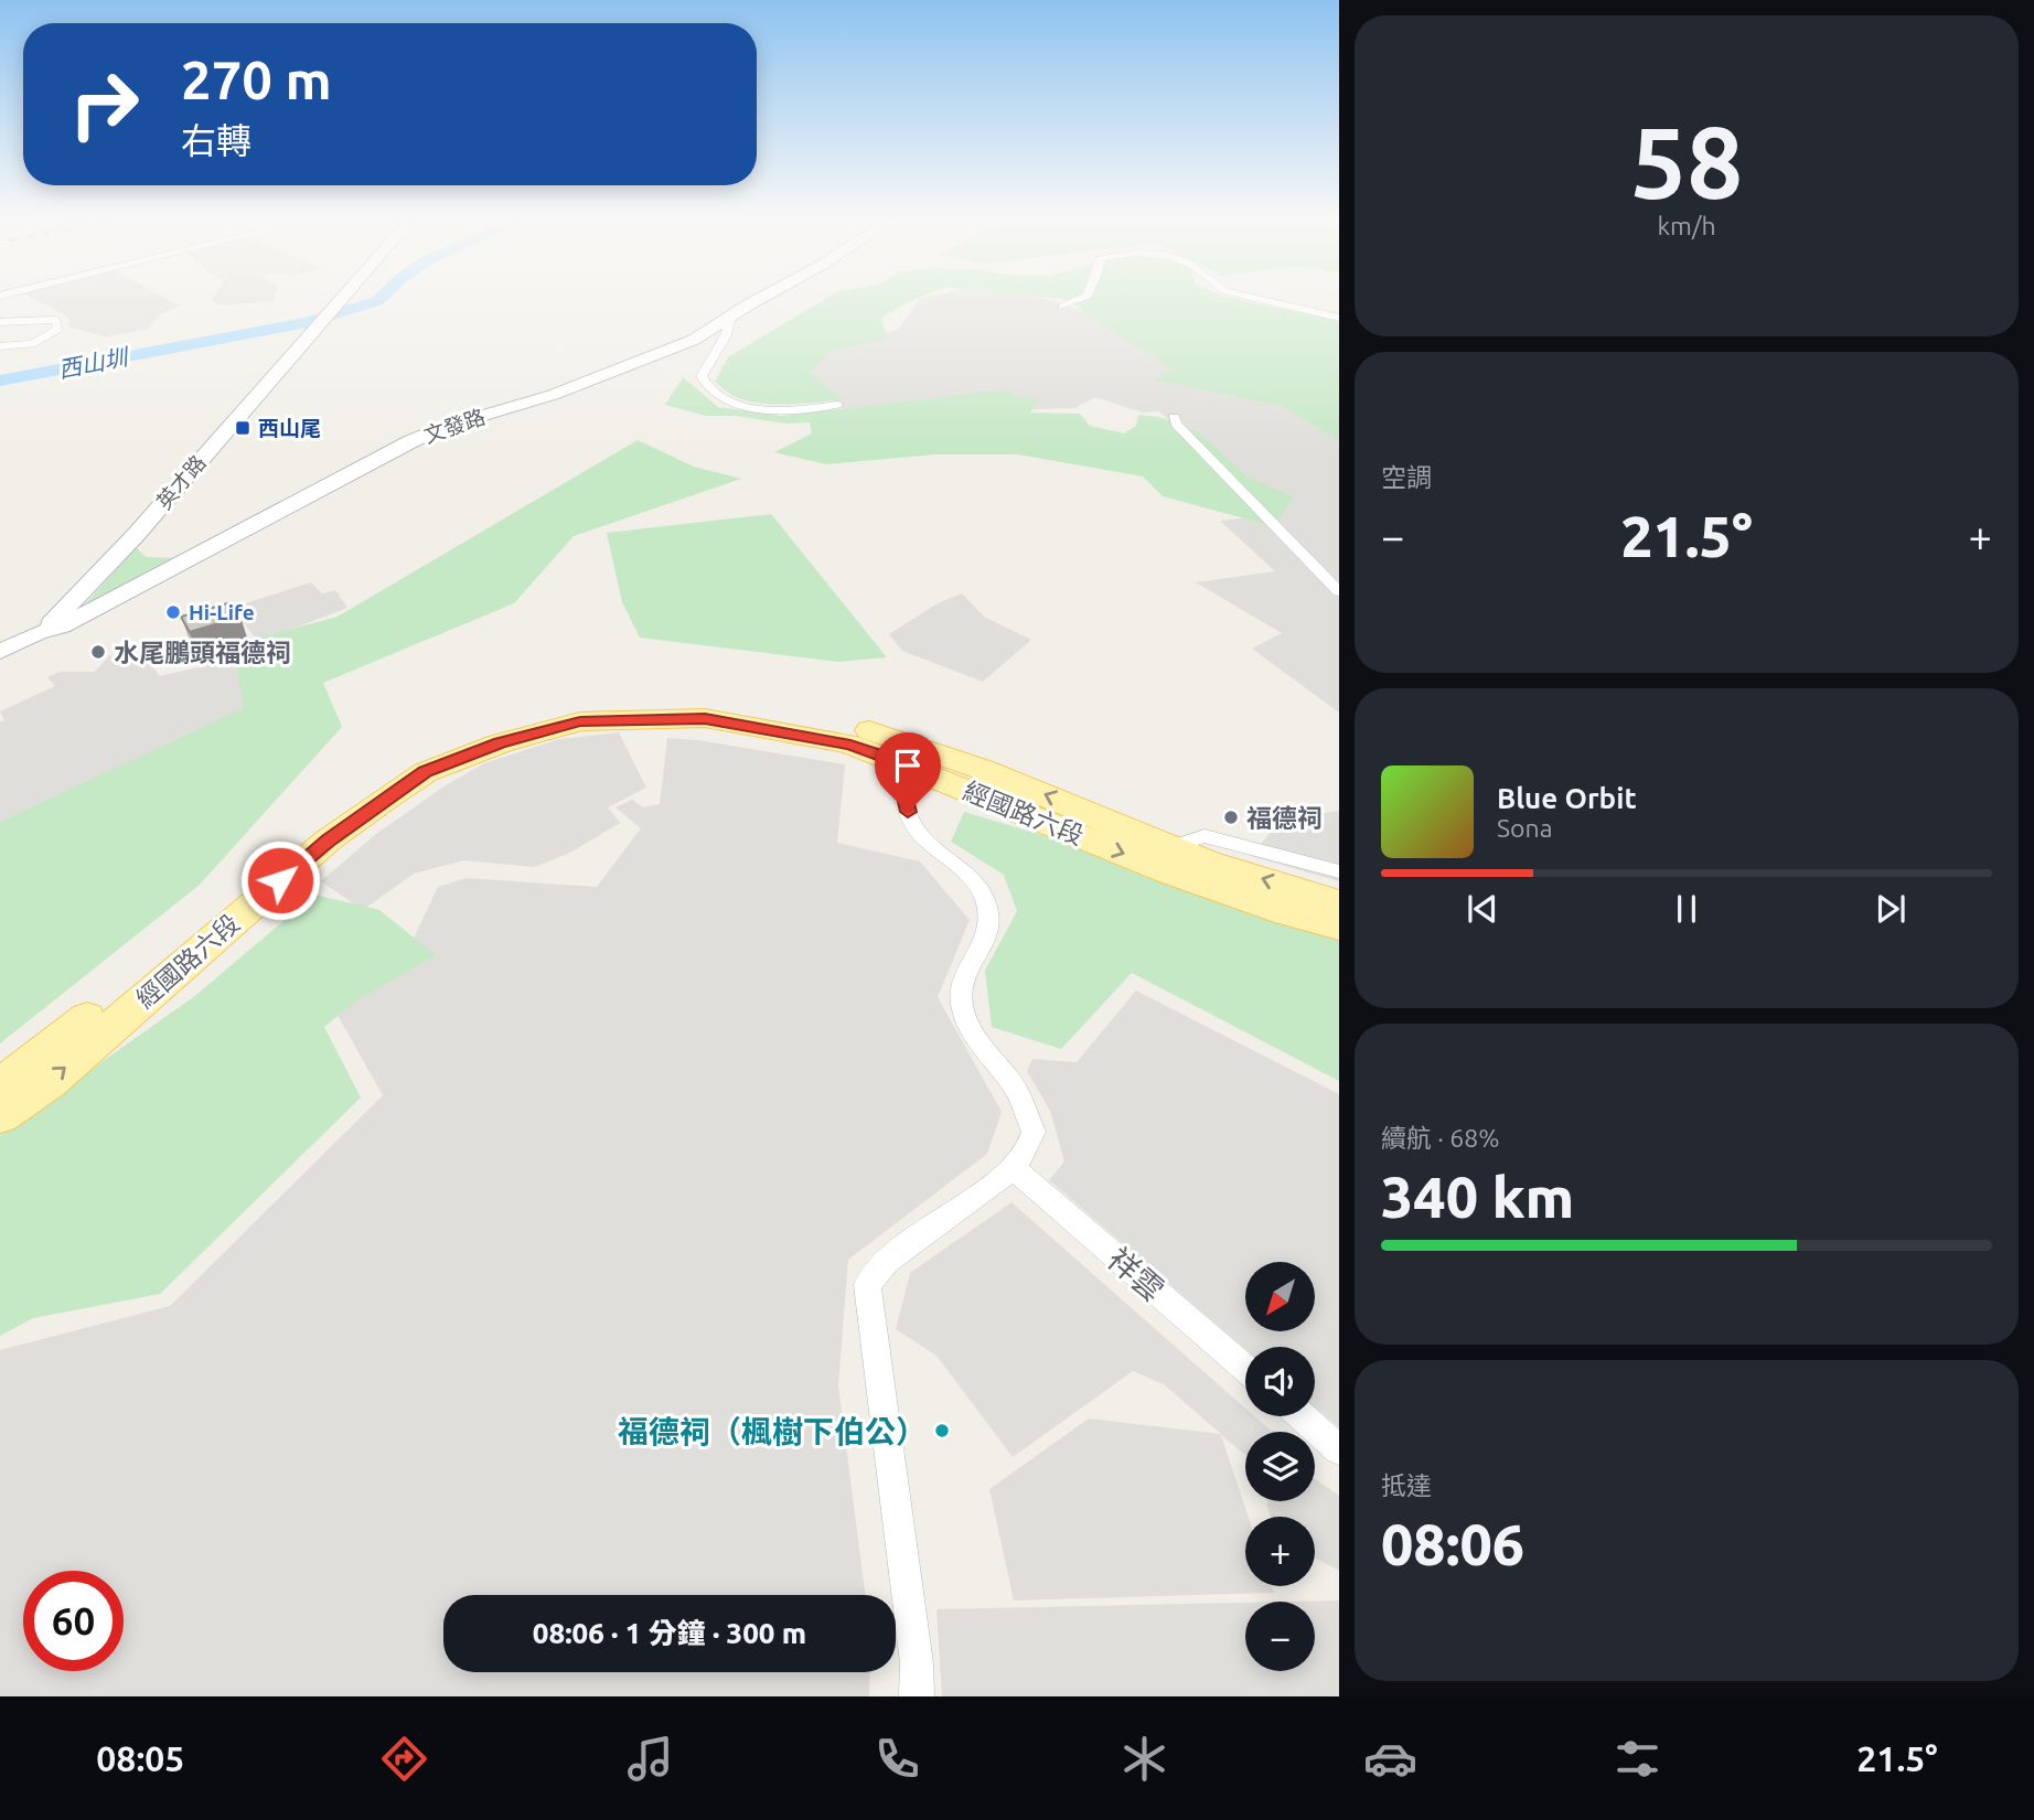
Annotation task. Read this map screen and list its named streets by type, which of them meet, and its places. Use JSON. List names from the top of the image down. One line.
{"streets":{"main road":["經國路六段"],"street":["文發路","英才路","祥雲"]},"crossings":[["文發路","英才路"]],"water":["西山圳"],"places":{"transit":["西山尾"],"other":["Hi-Life","水尾鵬頭福德祠","福德祠","福德祠（楓樹下伯公）"]},"north":"bottom left","page":{"tile":[["58","km/h"],"空調",["續航 · 68%","340 km"],["抵達","08:06"]],"turn":["270 m","右轉"],"heat":["−","21.5°","+"],"song":["Blue Orbit","Sona"],"map_buttons":["+","−"],"limit":"60","trip":"08:06 · 1 分鐘 · 300 m","tabs":["08:05","21.5°"]}}
